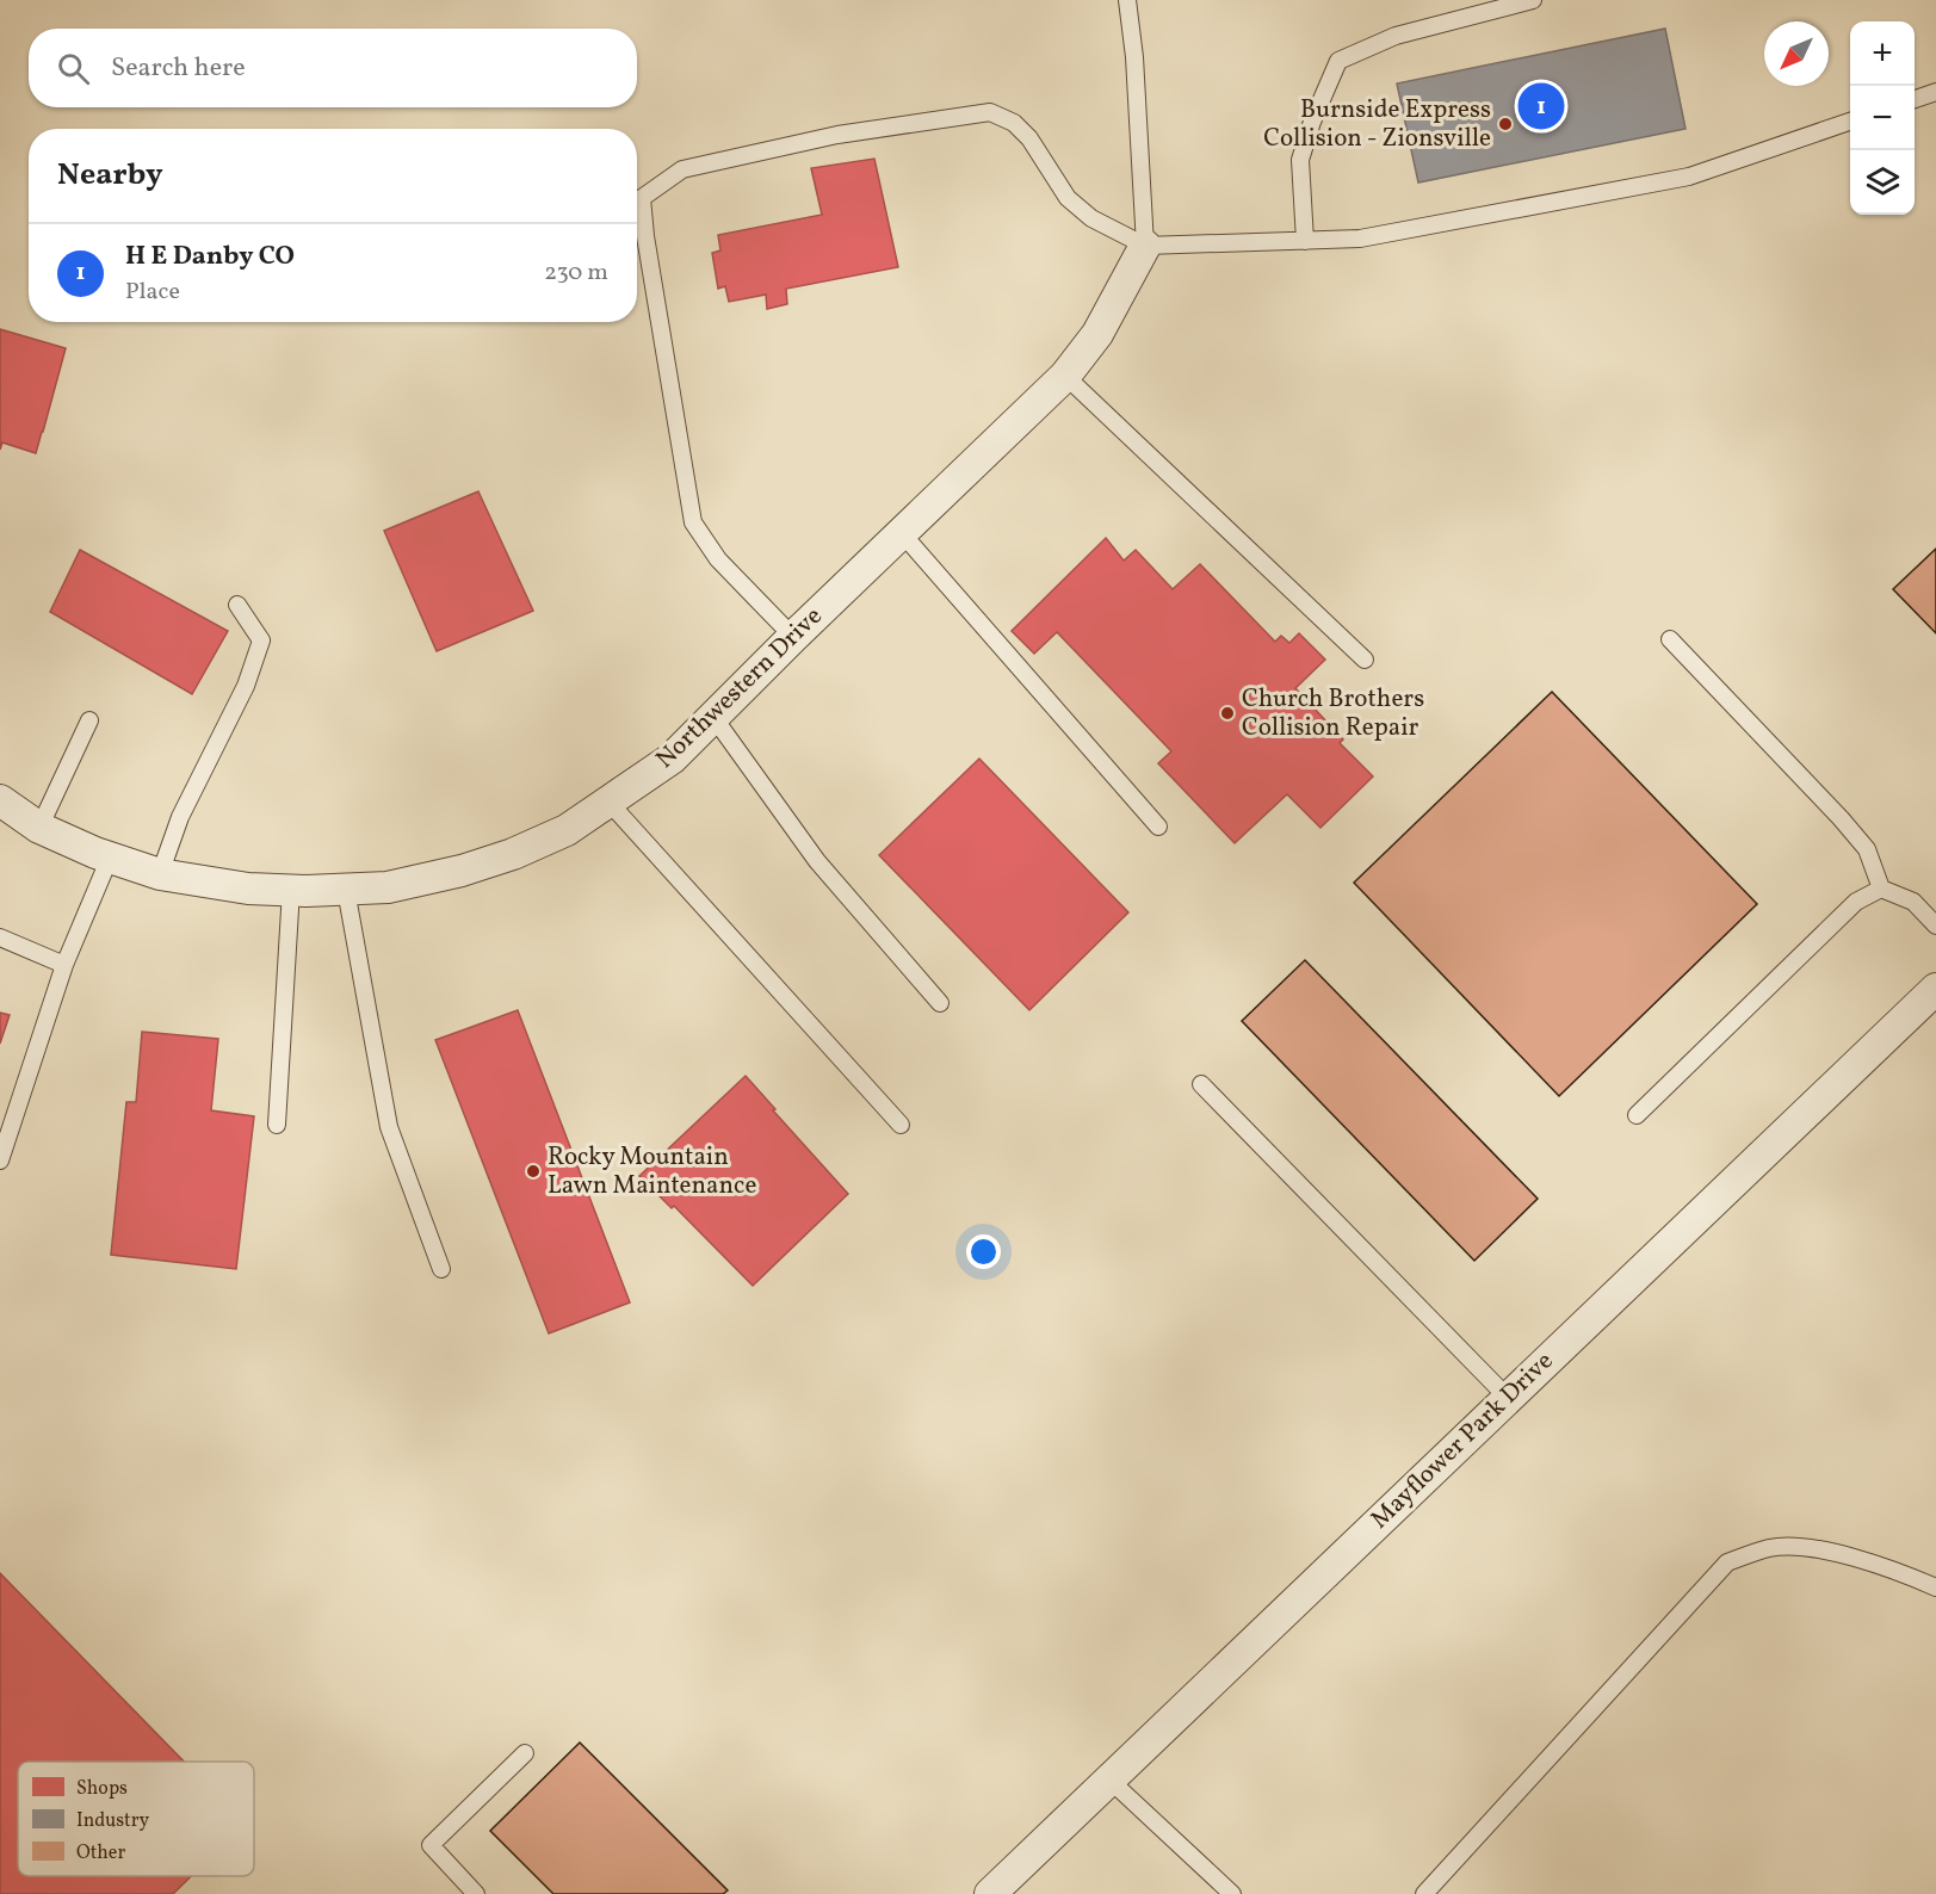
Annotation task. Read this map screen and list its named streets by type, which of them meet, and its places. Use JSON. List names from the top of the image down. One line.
{"streets":{"street":["Northwestern Drive","Mayflower Park Drive"]},"places":["Burnside Express Collision - Zionsville","Church Brothers Collision Repair","Rocky Mountain Lawn Maintenance"],"legend":["Shops","Industry","Other"],"north":"bottom left","page":{"map_buttons":["+","−"],"search":"Search here","pins":"1","heading":"Nearby","list":[{"mark":"1","name":"H E Danby CO","note":"Place","value":"230 m"}]}}
